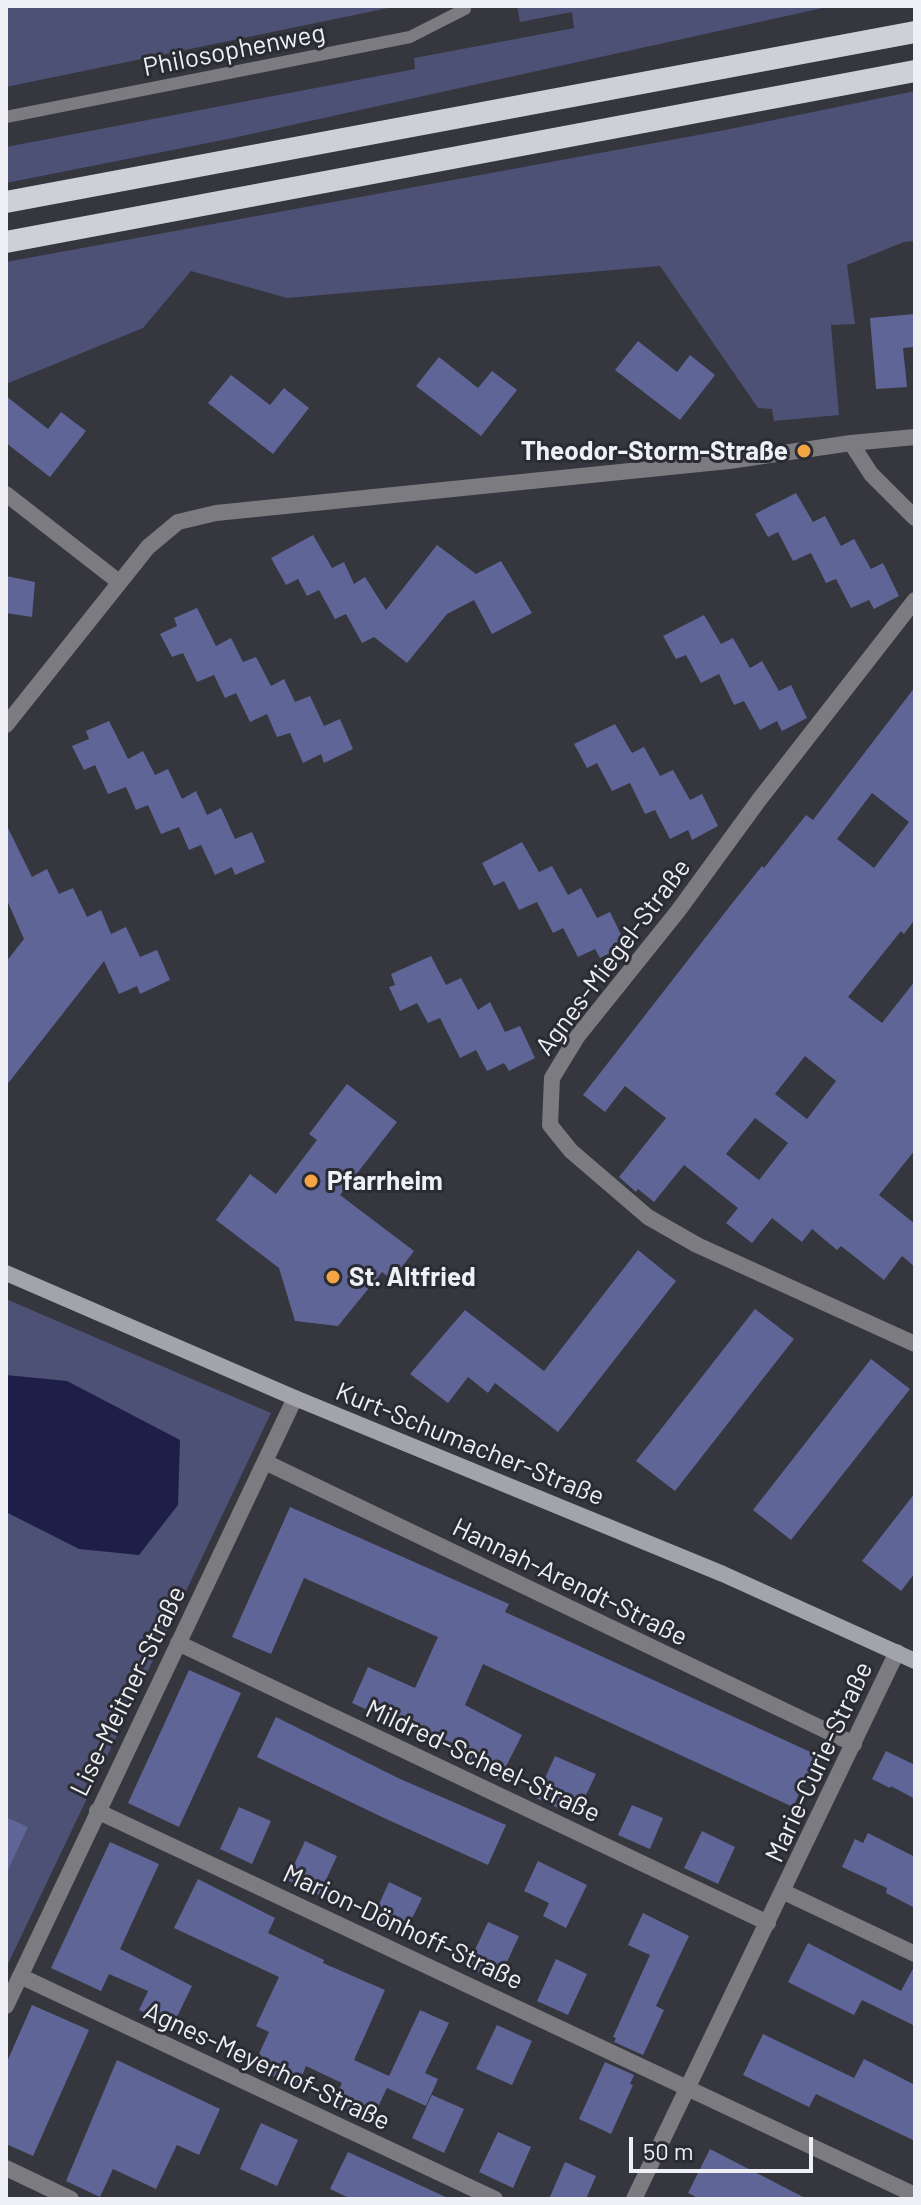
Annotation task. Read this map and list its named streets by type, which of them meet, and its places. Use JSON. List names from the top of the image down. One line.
{"streets":{"main road":["Kurt-Schumacher-Straße"],"street":["Agnes-Miegel-Straße","Hannah-Arendt-Straße","Lise-Meitner-Straße","Mildred-Scheel-Straße","Marie-Curie-Straße","Marion-Dönhoff-Straße","Agnes-Meyerhof-Straße"],"lane":["Philosophenweg"]},"crossings":[["Kurt-Schumacher-Straße","Lise-Meitner-Straße"],["Kurt-Schumacher-Straße","Marie-Curie-Straße"],["Hannah-Arendt-Straße","Lise-Meitner-Straße"],["Hannah-Arendt-Straße","Marie-Curie-Straße"],["Lise-Meitner-Straße","Mildred-Scheel-Straße"],["Lise-Meitner-Straße","Marion-Dönhoff-Straße"],["Lise-Meitner-Straße","Agnes-Meyerhof-Straße"],["Mildred-Scheel-Straße","Marie-Curie-Straße"],["Marie-Curie-Straße","Marion-Dönhoff-Straße"]],"places":["Theodor-Storm-Straße","Pfarrheim","St. Altfried"],"scale_bar":"50 m"}
